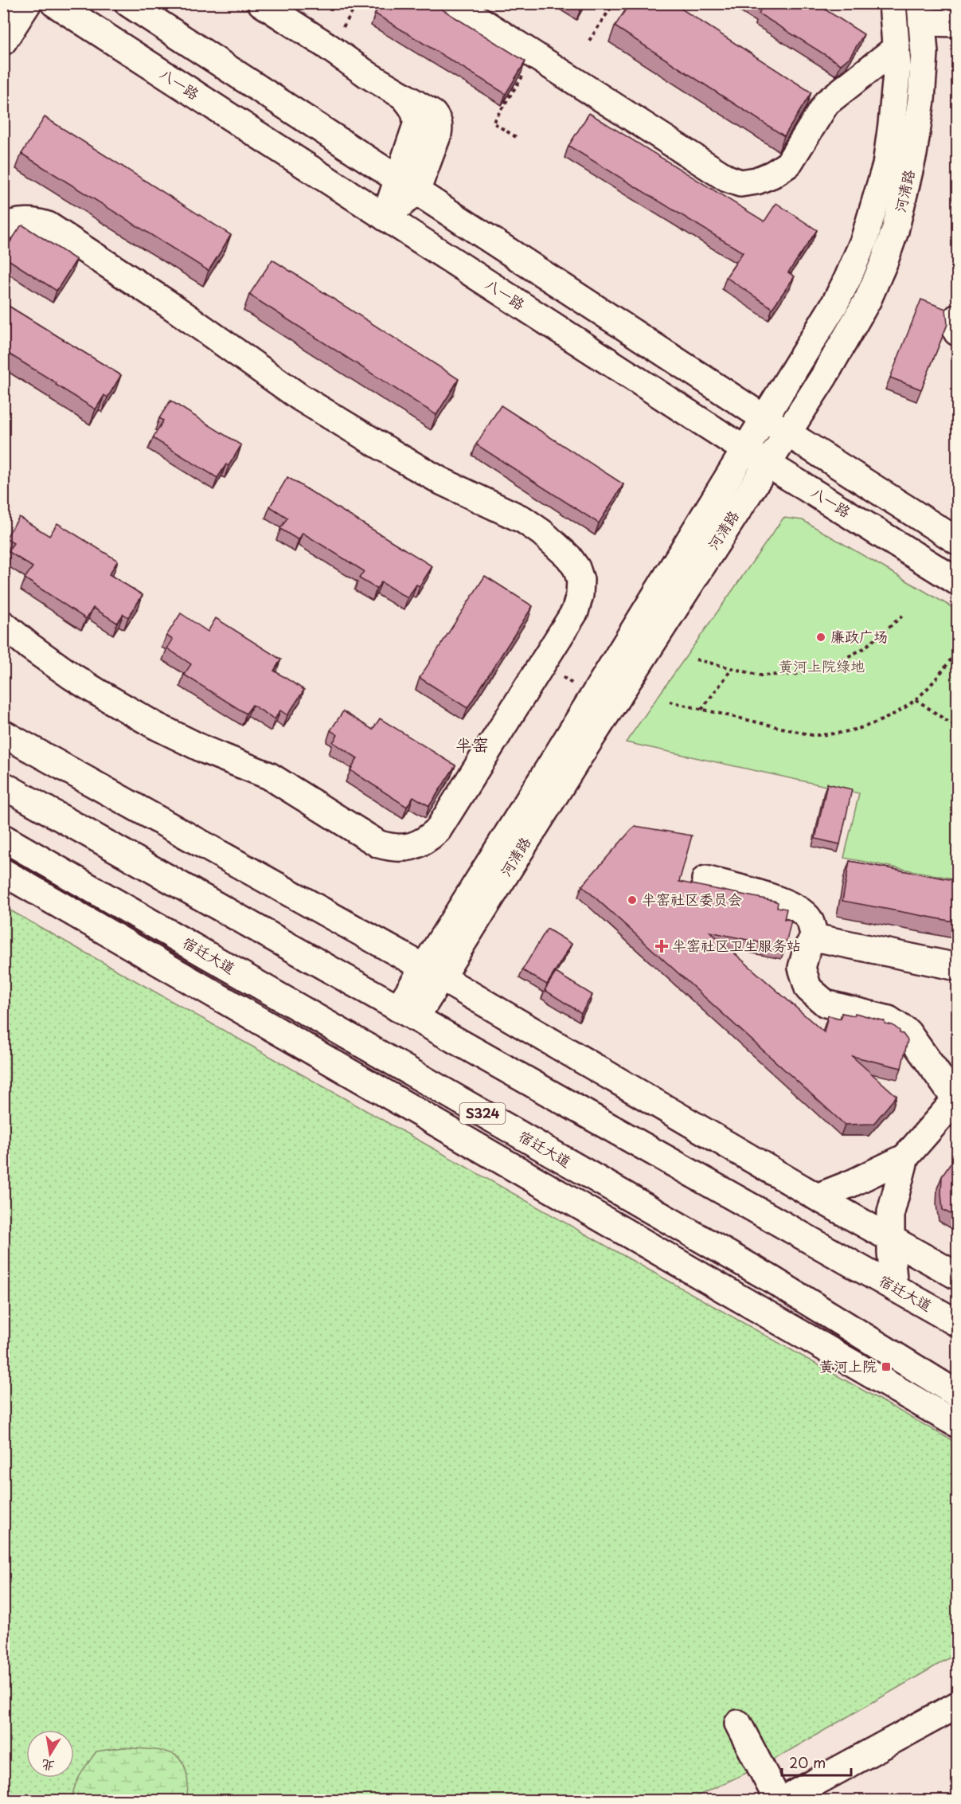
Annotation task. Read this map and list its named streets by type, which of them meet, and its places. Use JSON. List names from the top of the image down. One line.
{"streets":{"main road":["八一路","河清路","宿迁大道","S324"]},"crossings":[["八一路","河清路"],["河清路","宿迁大道"]],"districts":["半窑"],"parks":["黄河上院绿地"],"places":{"other":["廉政广场","半窑社区委员会"],"health":["半窑社区卫生服务站"],"transit":["黄河上院"]},"scale_bar":"20 m","north":"bottom"}
